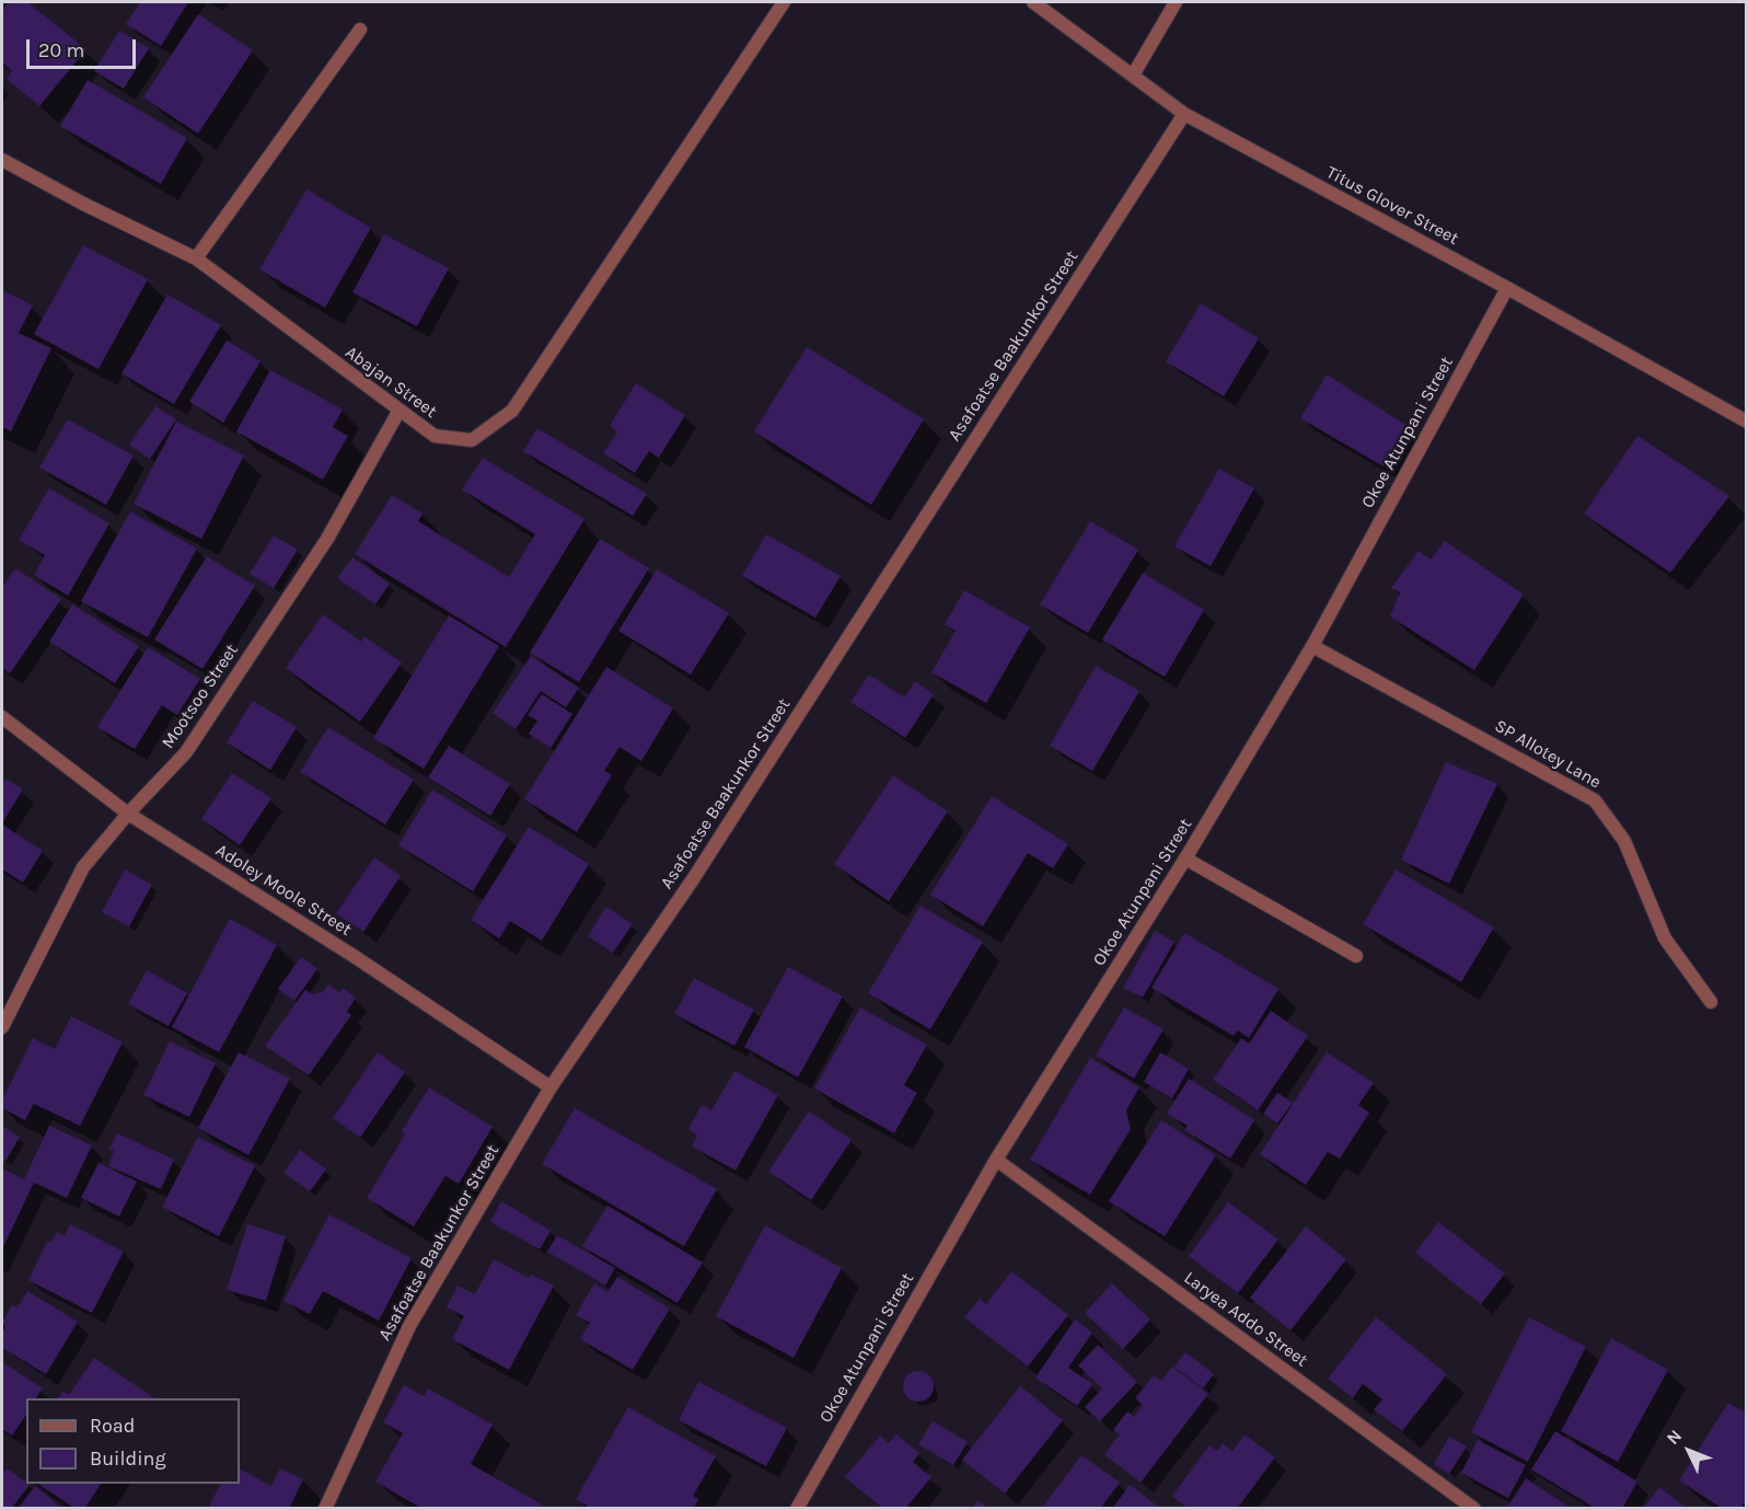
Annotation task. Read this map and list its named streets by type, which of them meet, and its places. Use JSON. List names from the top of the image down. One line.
{"streets":{"street":["Titus Glover Street","Asafoatse Baakunkor Street","Abajan Street","Okoe Atunpani Street","Mootsoo Street","SP Allotey Lane","Adoley Moole Street","Laryea Addo Street"]},"crossings":[["Titus Glover Street","Asafoatse Baakunkor Street"],["Titus Glover Street","Okoe Atunpani Street"],["Asafoatse Baakunkor Street","Adoley Moole Street"],["Abajan Street","Mootsoo Street"],["Okoe Atunpani Street","SP Allotey Lane"],["Okoe Atunpani Street","Laryea Addo Street"],["Mootsoo Street","Adoley Moole Street"]],"legend":["Road","Building"],"scale_bar":"20 m","north":"top left"}
